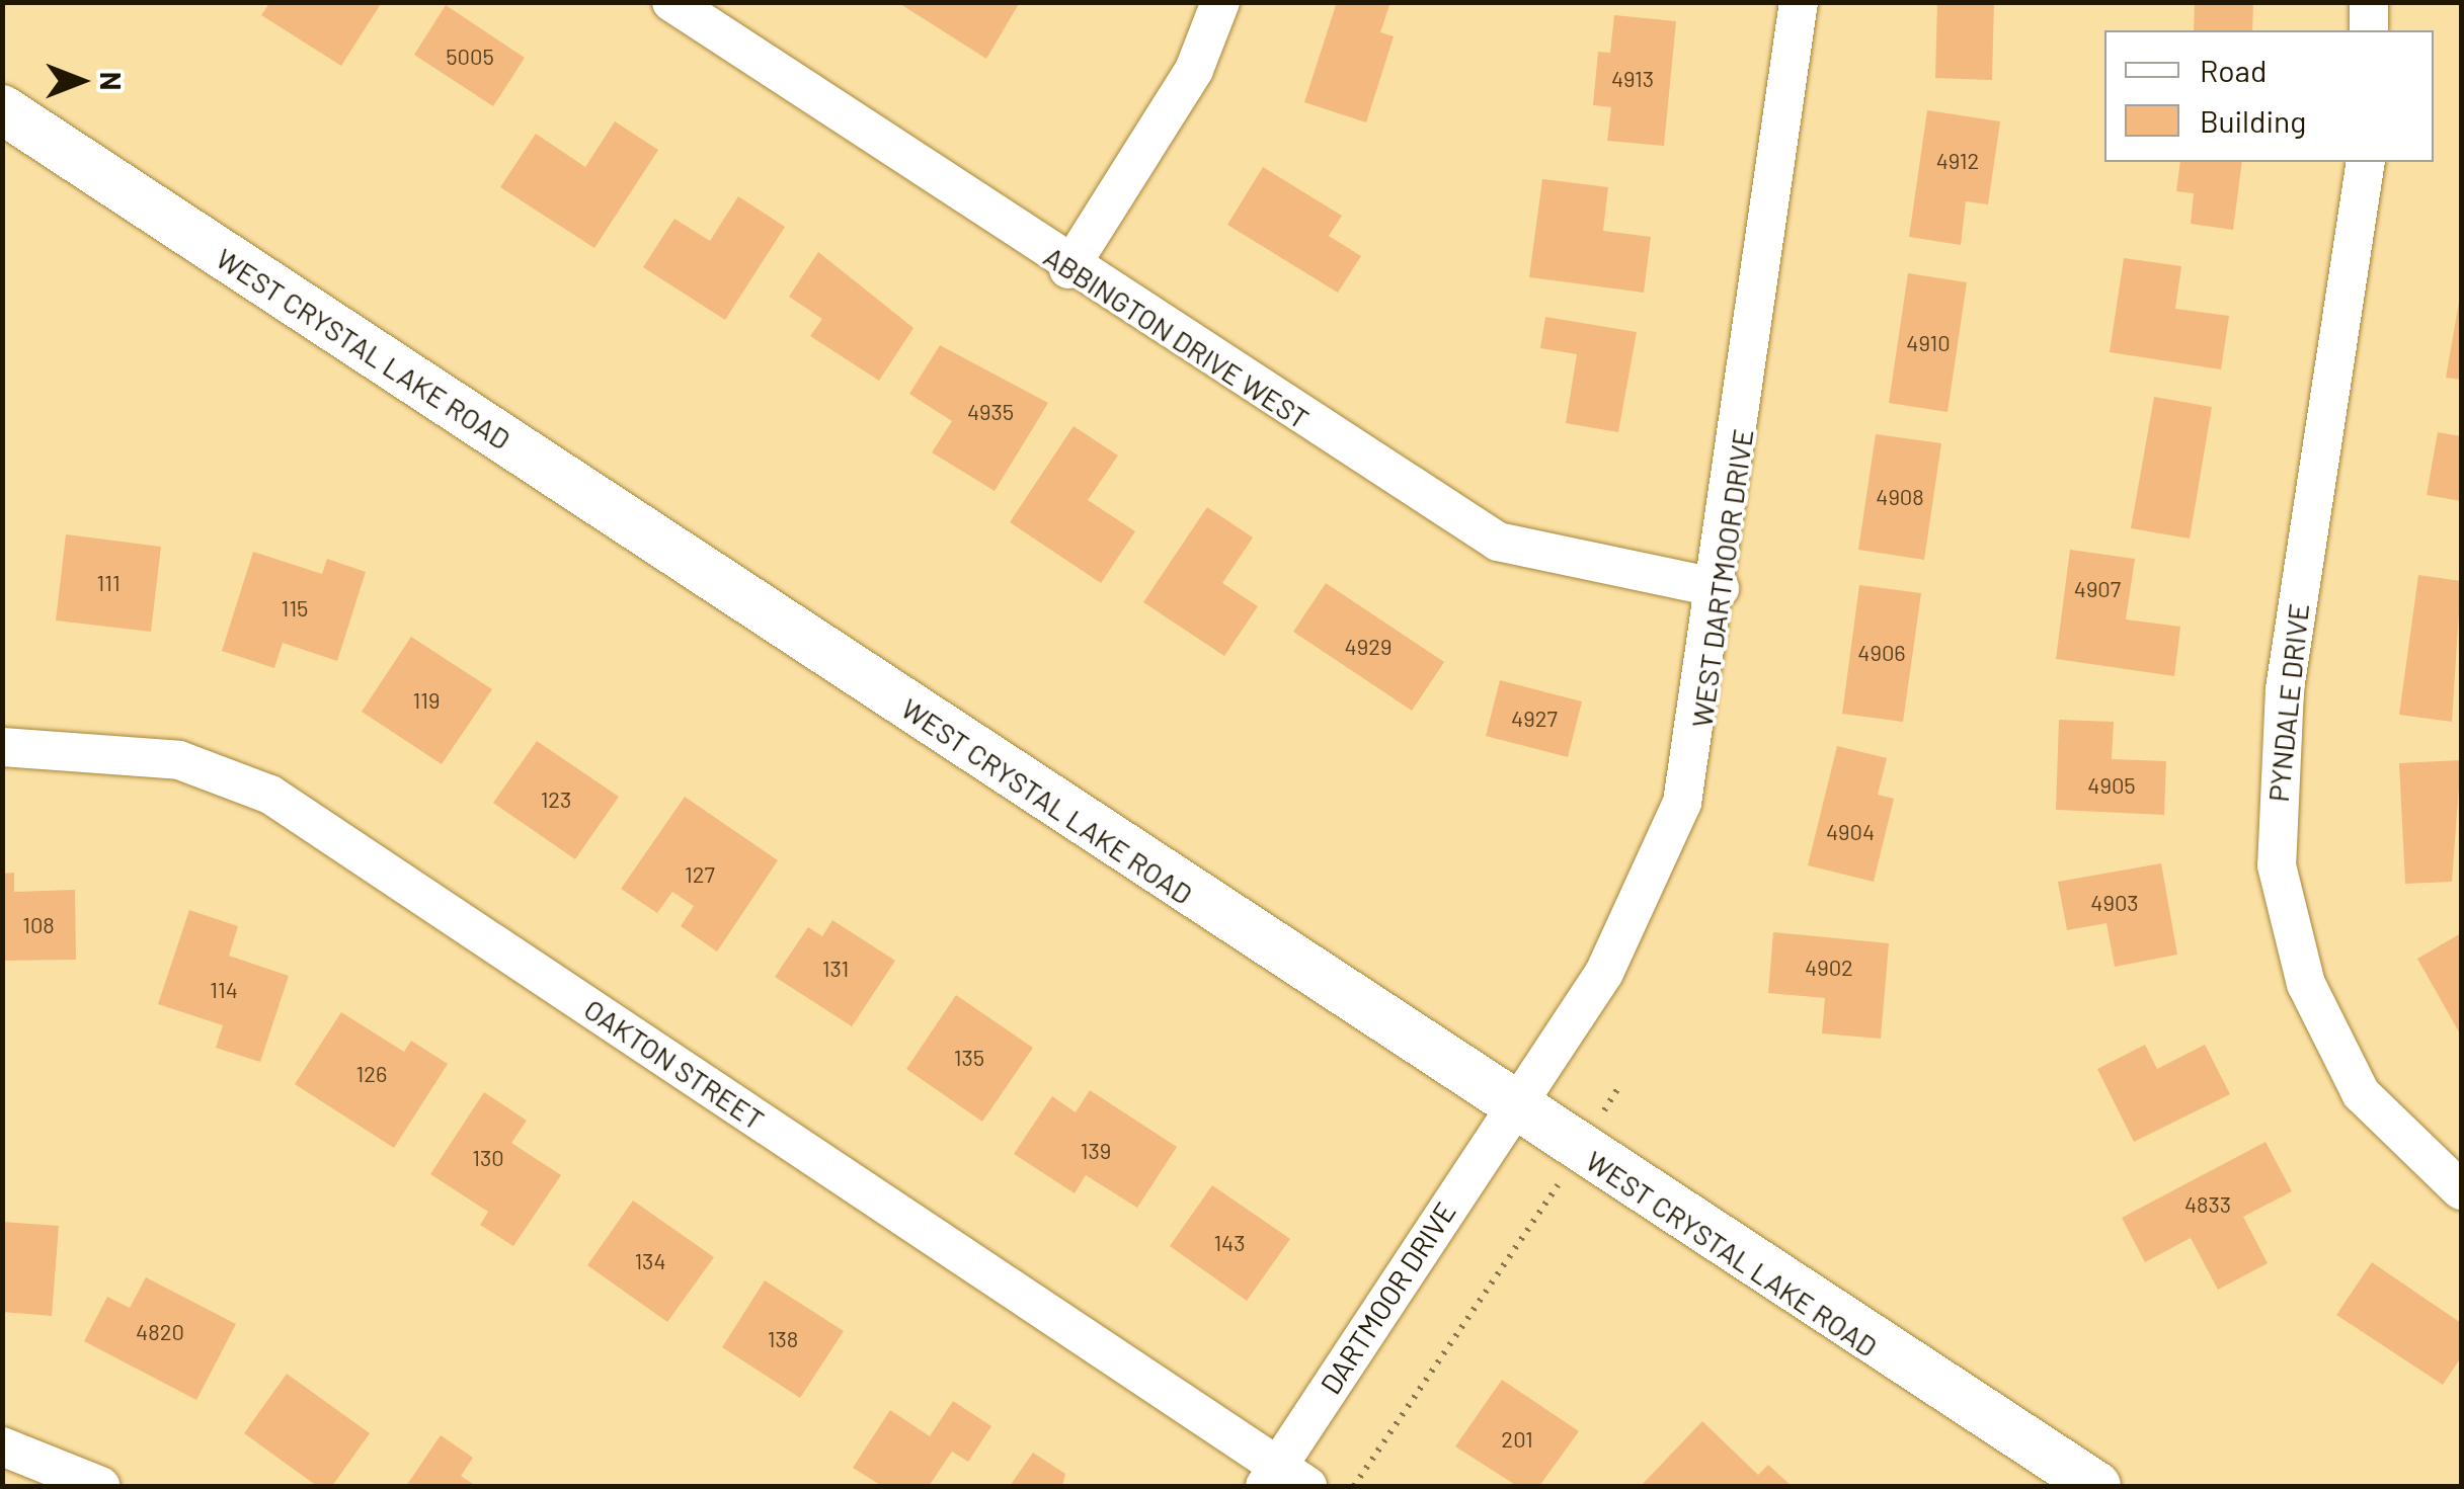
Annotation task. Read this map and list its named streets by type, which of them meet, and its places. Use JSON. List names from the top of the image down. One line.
{"streets":{"street":["ABBINGTON DRIVE WEST","WEST CRYSTAL LAKE ROAD","WEST DARTMOOR DRIVE","PYNDALE DRIVE","OAKTON STREET","DARTMOOR DRIVE"]},"crossings":[["ABBINGTON DRIVE WEST","WEST DARTMOOR DRIVE"],["WEST CRYSTAL LAKE ROAD","WEST DARTMOOR DRIVE"],["WEST CRYSTAL LAKE ROAD","DARTMOOR DRIVE"],["WEST DARTMOOR DRIVE","DARTMOOR DRIVE"],["OAKTON STREET","DARTMOOR DRIVE"]],"house_numbers":["5005","4913","4912","4910","4935","4908","111","4907","115","4929","4906","119","4927","4905","123","4904","127","4903","108","4902","131","114","135","126","139","130","4833","143","134","4820","138","201"],"legend":["Road","Building"],"north":"right"}
